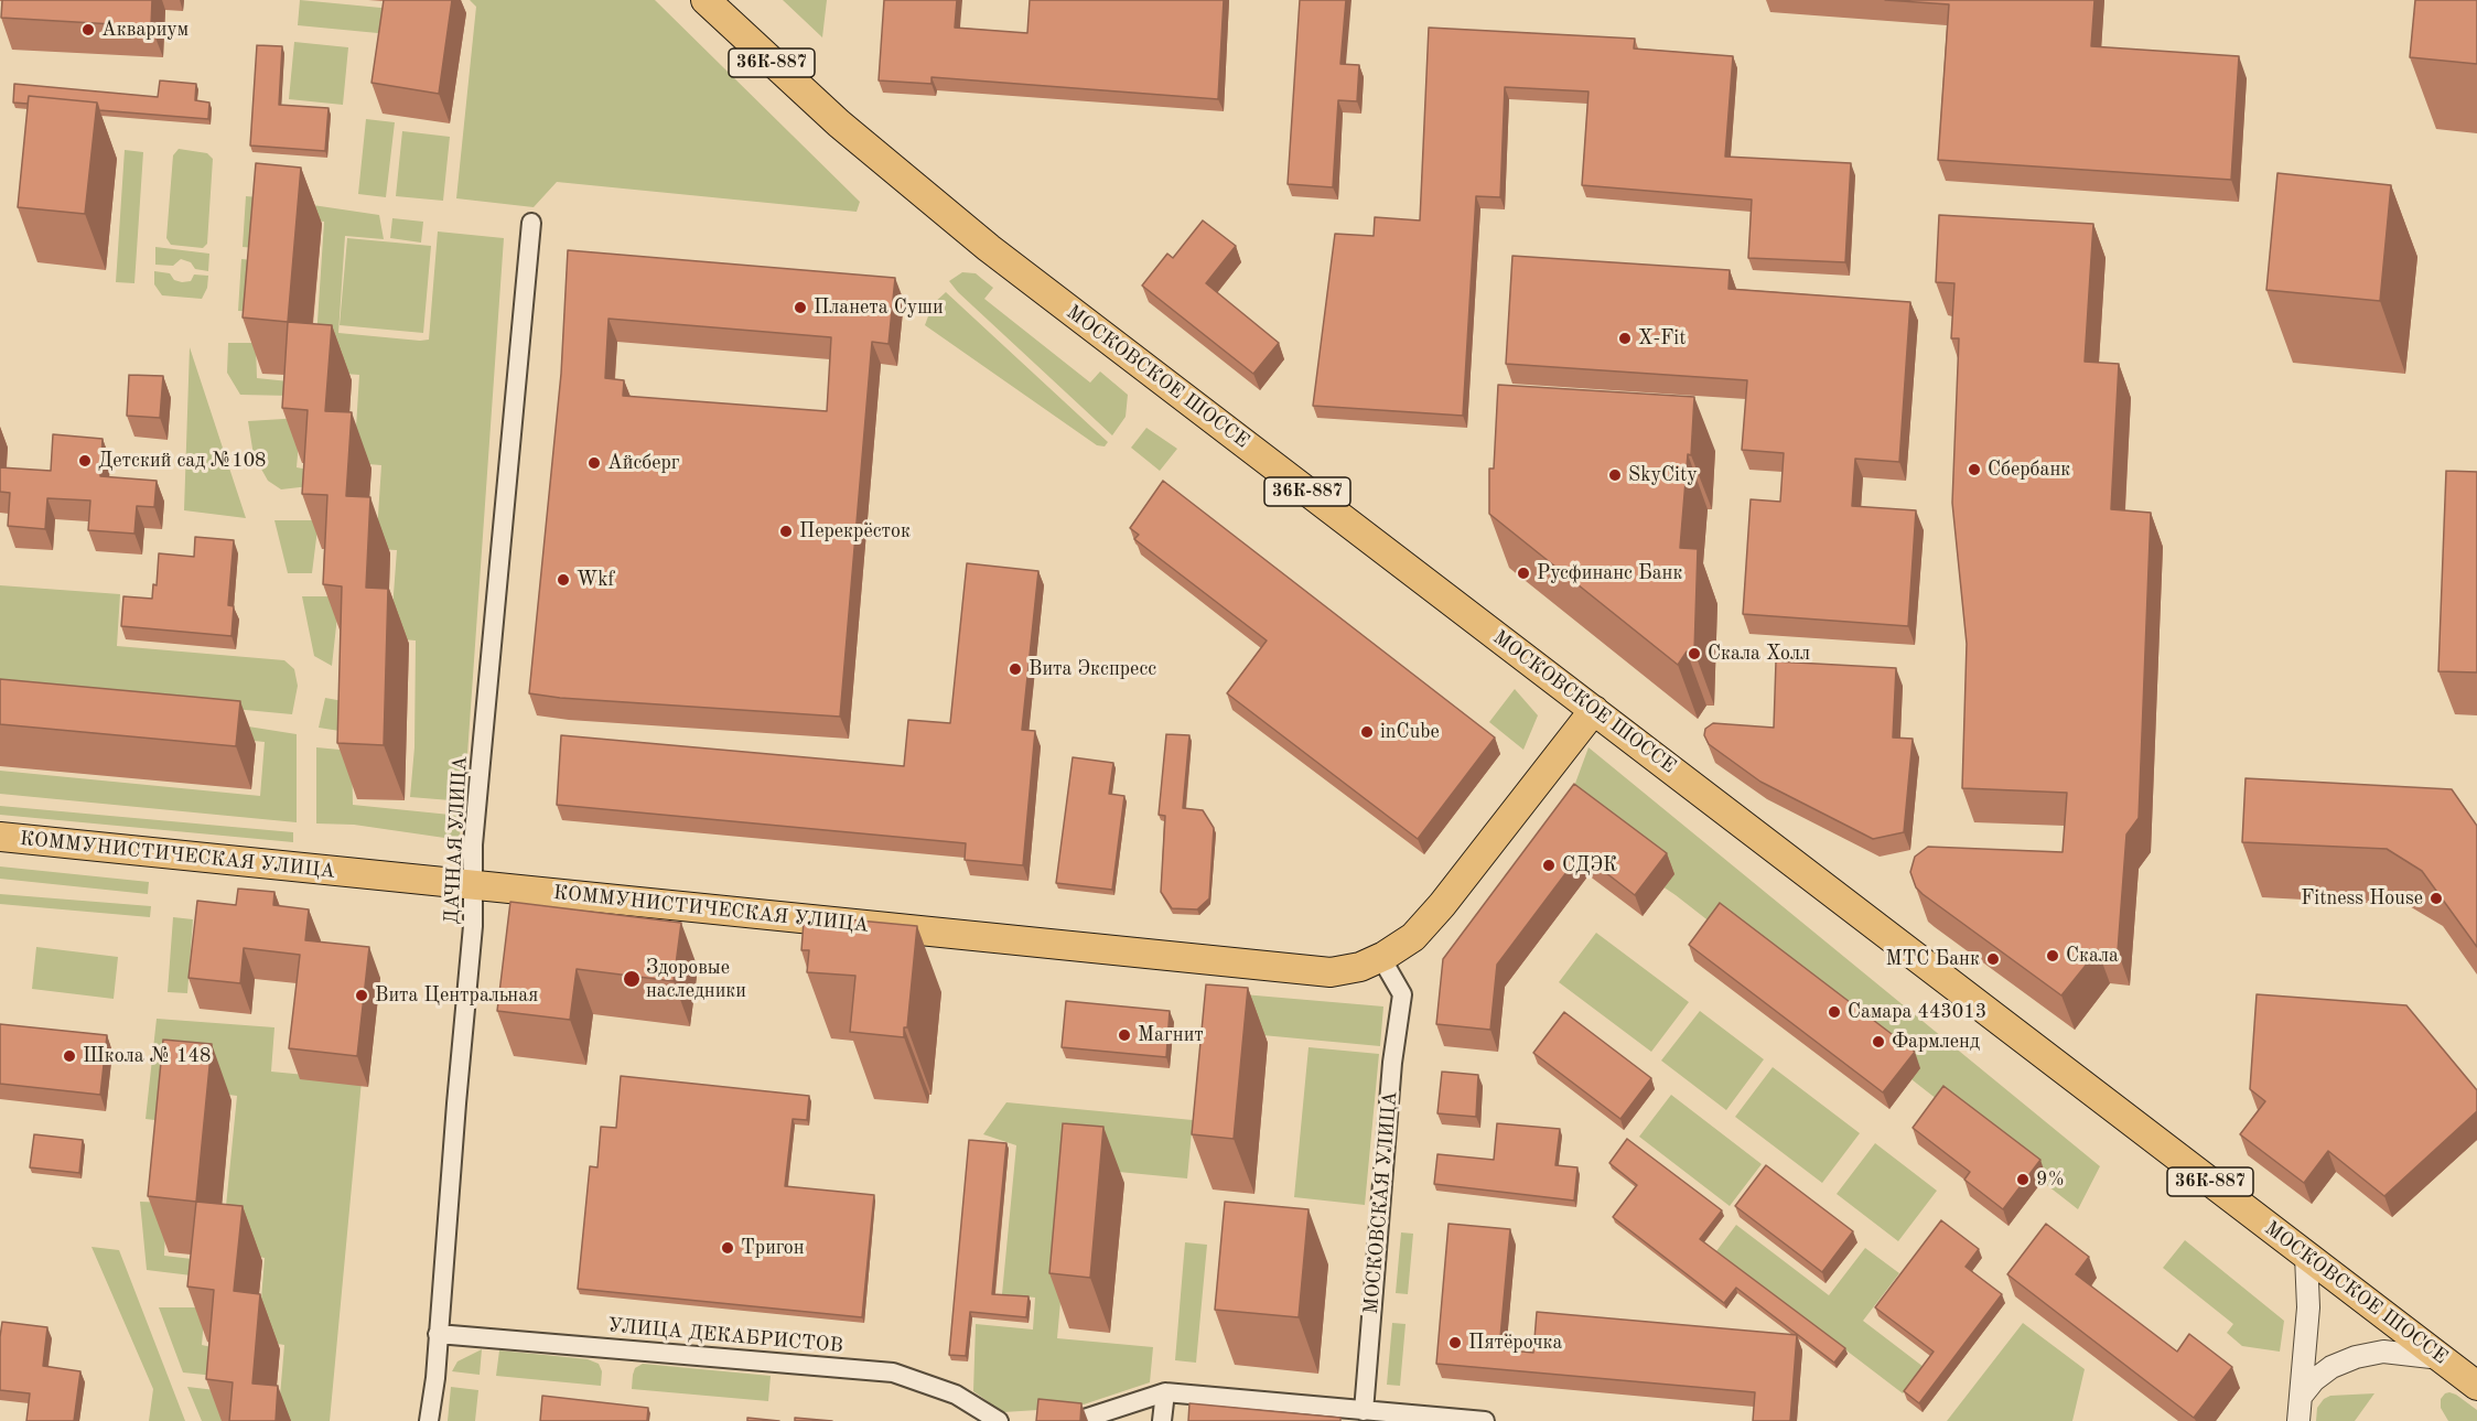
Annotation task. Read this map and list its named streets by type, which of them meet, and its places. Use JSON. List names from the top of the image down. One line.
{"streets":{"main road":["36К-887","МОСКОВСКОЕ ШОССЕ","КОММУНИСТИЧЕСКАЯ УЛИЦА"],"street":["ДАЧНАЯ УЛИЦА","МОСКОВСКАЯ УЛИЦА","УЛИЦА ДЕКАБРИСТОВ"]},"crossings":[["МОСКОВСКОЕ ШОССЕ","КОММУНИСТИЧЕСКАЯ УЛИЦА"],["ДАЧНАЯ УЛИЦА","КОММУНИСТИЧЕСКАЯ УЛИЦА"],["ДАЧНАЯ УЛИЦА","УЛИЦА ДЕКАБРИСТОВ"],["КОММУНИСТИЧЕСКАЯ УЛИЦА","МОСКОВСКАЯ УЛИЦА"]],"places":["Аквариум","Планета Суши","X-Fit","Детский сад №108","Айсберг","Сбербанк","SkyCity","Перекрёсток","Русфинанс Банк","Wkf","Скала Холл","Вита Экспресс","inCube","СДЭК","Fitness House","Скала","МТС Банк","Здоровые наследники","Вита Центральная","Самара 443013","Магнит","Фармленд","Школа № 148","9%","Тригон","Пятёрочка"]}
